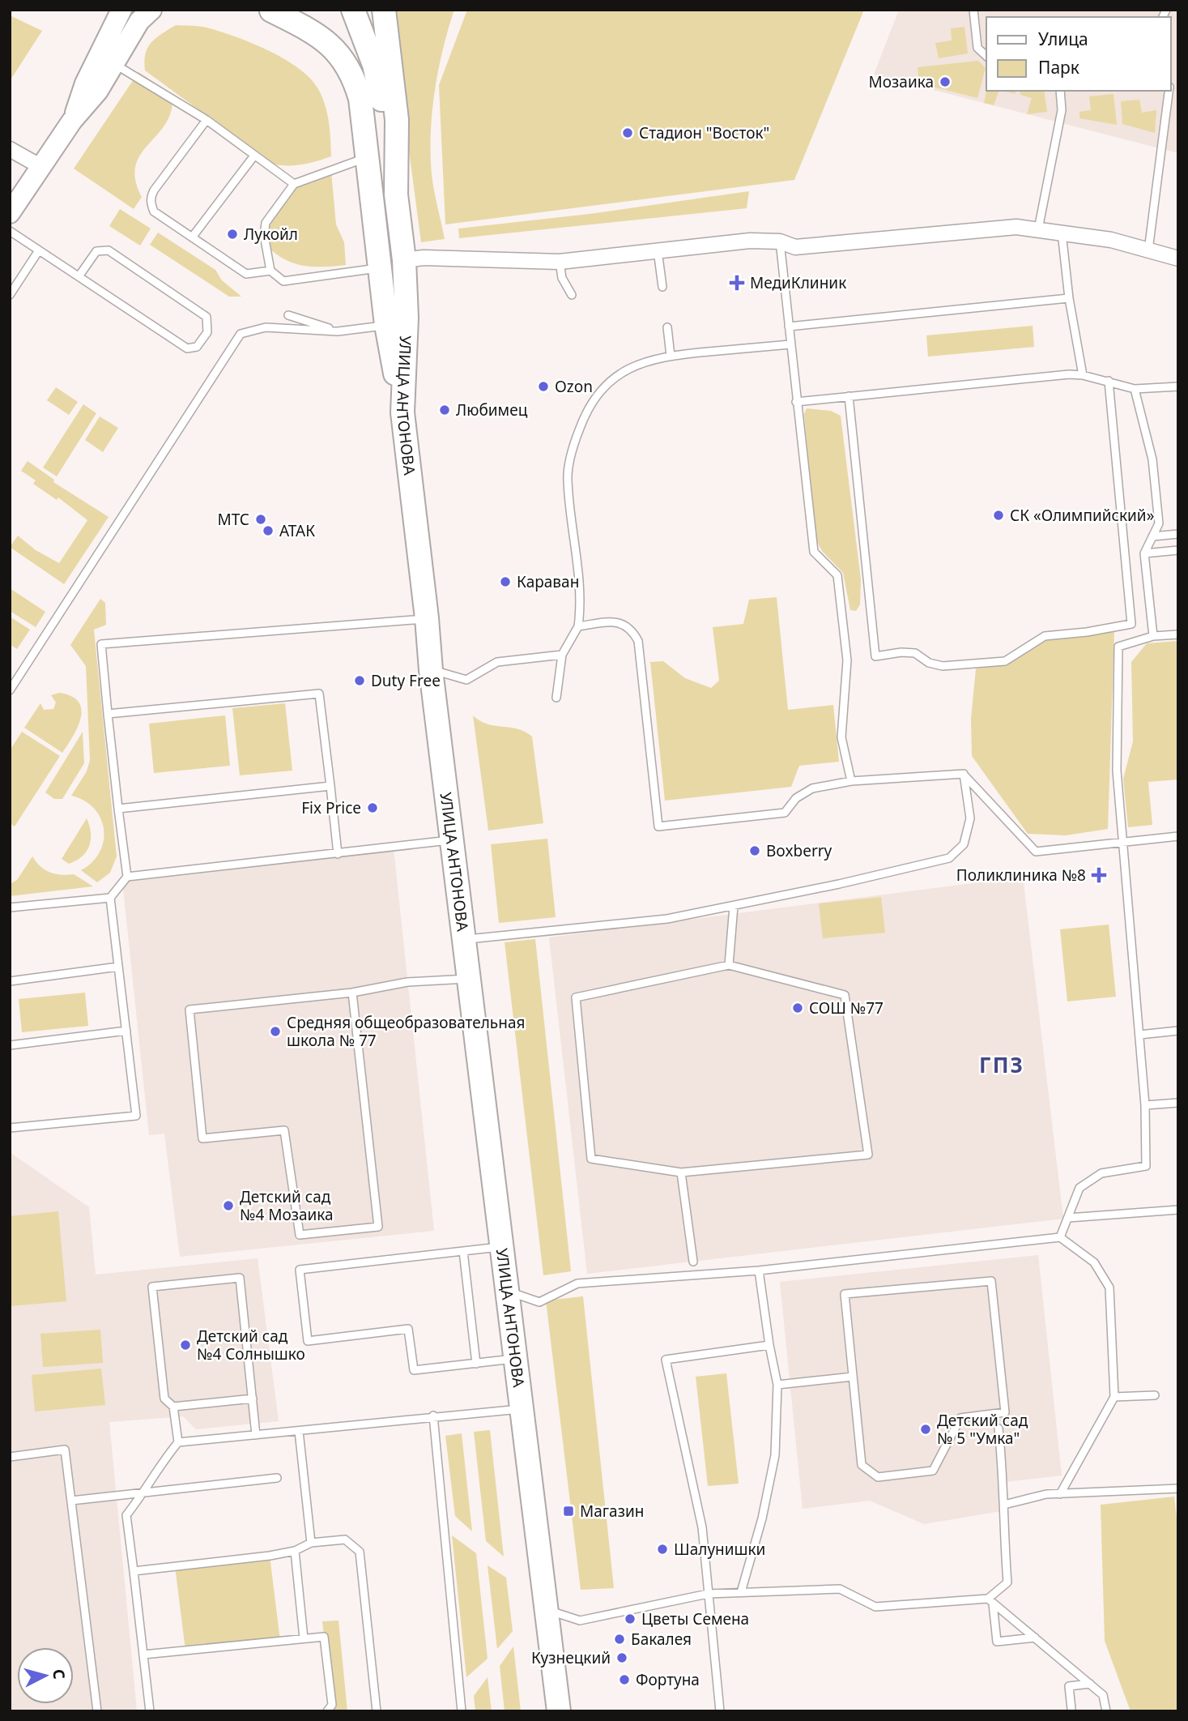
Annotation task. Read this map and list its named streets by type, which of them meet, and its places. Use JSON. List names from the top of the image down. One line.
{"streets":{"main road":["УЛИЦА АНТОНОВА"]},"districts":["ГПЗ"],"places":{"other":["Мозаика","Стадион \"Восток\"","Лукойл","Ozon","Любимец","СК «Олимпийский»","МТС","АТАК","Караван","Duty Free","Fix Price","Boxberry","СОШ №77","Средняя общеобразовательная школа № 77","Детский сад №4 Мозаика","Детский сад №4 Солнышко","Детский сад № 5 \"Умка\"","Шалунишки","Цветы Семена","Бакалея","Кузнецкий","Фортуна"],"health":["МедиКлиник","Поликлиника №8"],"transit":["Магазин"]},"legend":["Улица","Парк"],"north":"right"}
